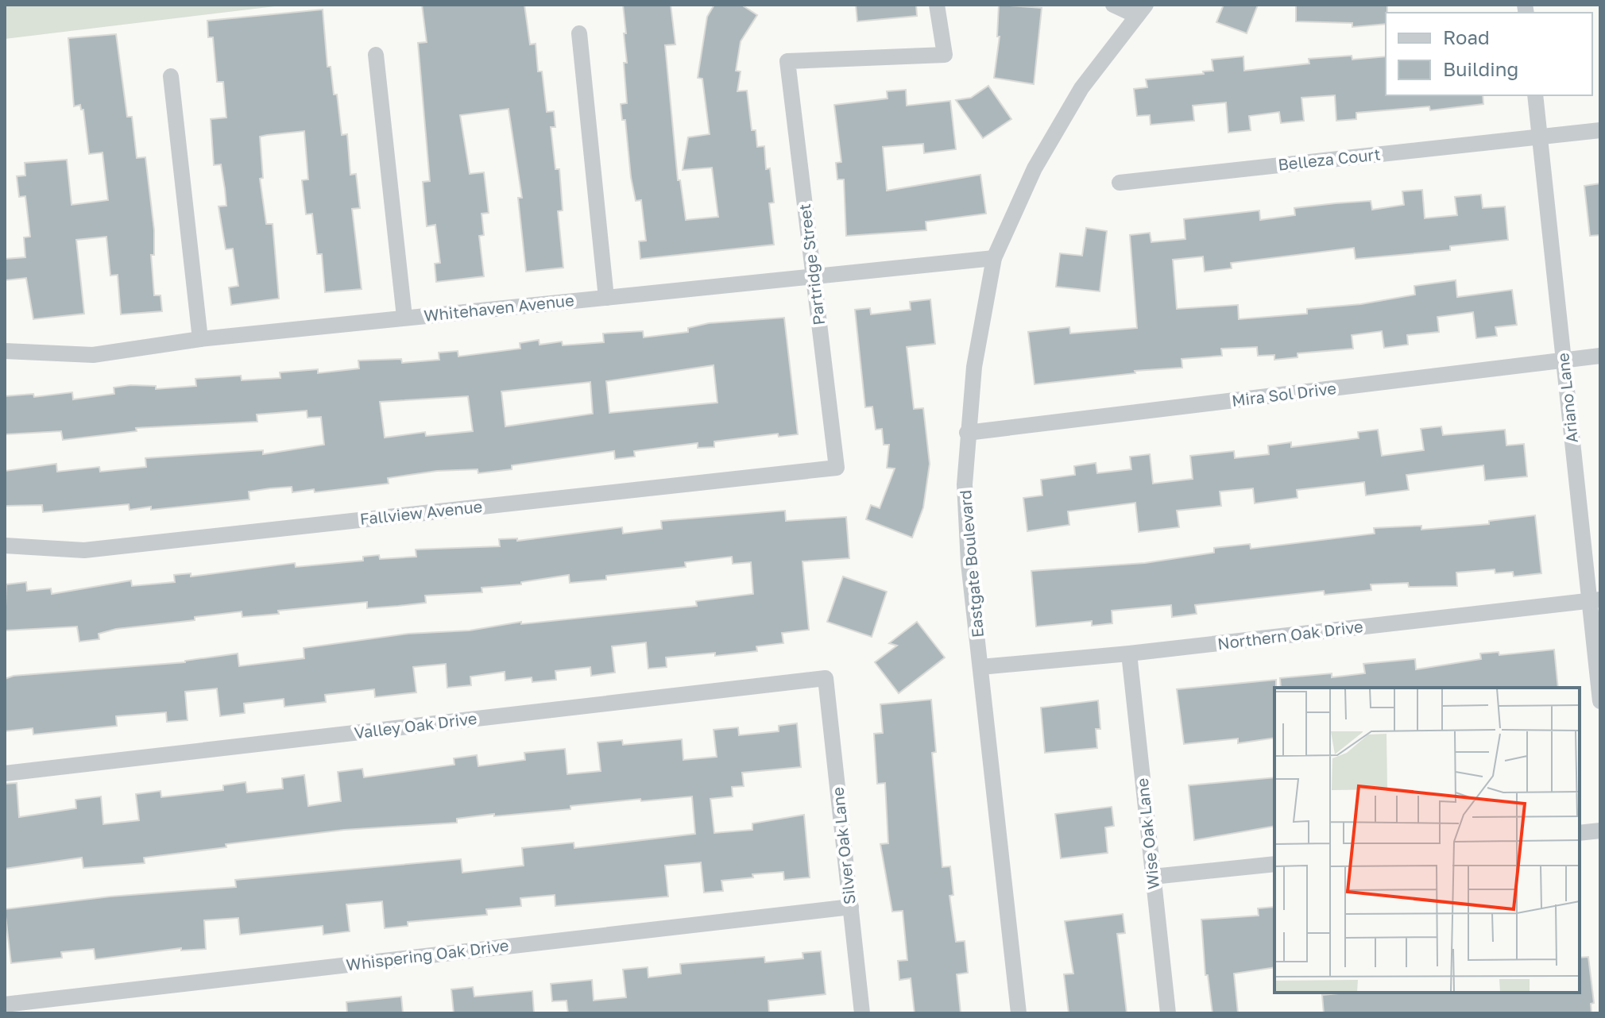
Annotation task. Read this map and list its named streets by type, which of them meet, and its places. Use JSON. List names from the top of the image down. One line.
{"streets":{"street":["Belleza Court","Partridge Street","Whitehaven Avenue","Mira Sol Drive","Ariano Lane","Fallview Avenue","Eastgate Boulevard","Northern Oak Drive","Valley Oak Drive","Wise Oak Lane","Silver Oak Lane","Whispering Oak Drive"]},"crossings":[["Belleza Court","Ariano Lane"],["Partridge Street","Whitehaven Avenue"],["Partridge Street","Fallview Avenue"],["Whitehaven Avenue","Eastgate Boulevard"],["Mira Sol Drive","Ariano Lane"],["Mira Sol Drive","Eastgate Boulevard"],["Ariano Lane","Northern Oak Drive"],["Eastgate Boulevard","Northern Oak Drive"],["Northern Oak Drive","Wise Oak Lane"],["Valley Oak Drive","Silver Oak Lane"],["Silver Oak Lane","Whispering Oak Drive"]],"legend":["Road","Building"]}
